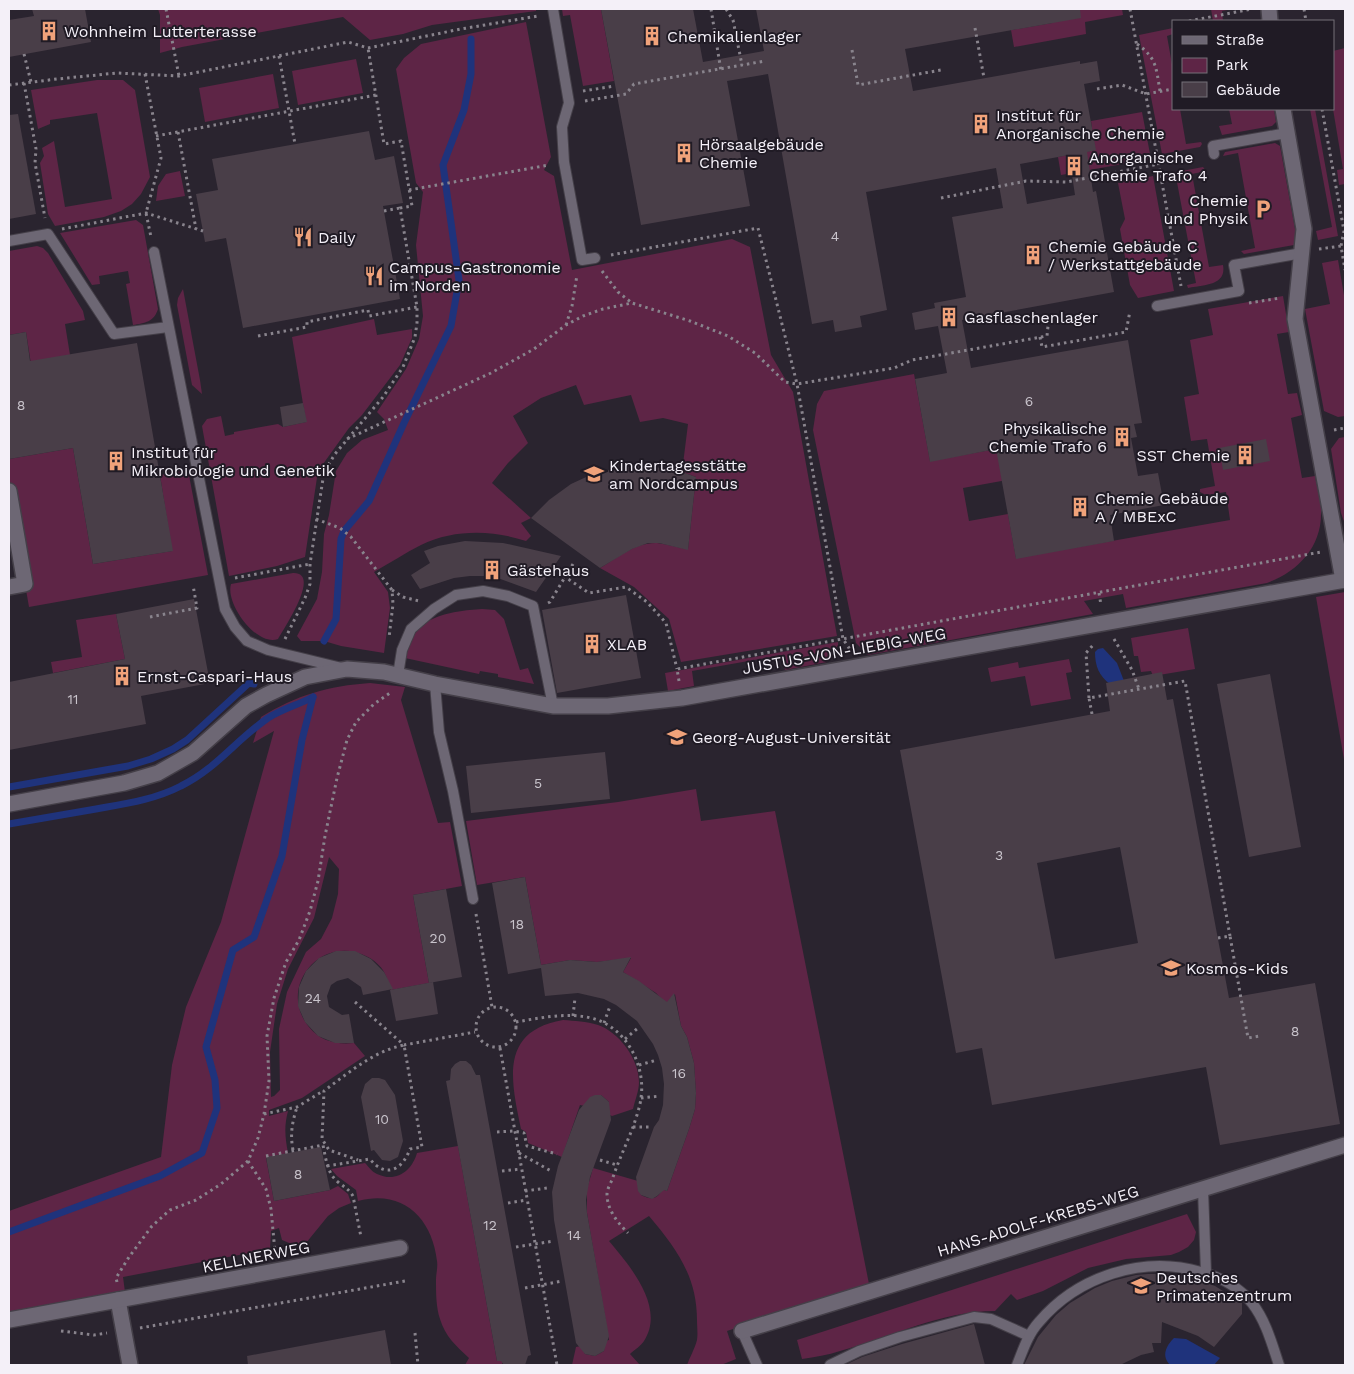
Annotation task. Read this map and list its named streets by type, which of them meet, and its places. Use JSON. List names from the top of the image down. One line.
{"streets":{"street":["JUSTUS-VON-LIEBIG-WEG","HANS-ADOLF-KREBS-WEG","KELLNERWEG"]},"places":{"building":["Wohnheim Lutterterasse","Chemikalienlager","Institut für Anorganische Chemie","Hörsaalgebäude Chemie","Anorganische Chemie Trafo 4","Chemie Gebäude C / Werkstattgebäude","Gasflaschenlager","Physikalische Chemie Trafo 6","SST Chemie","Institut für Mikrobiologie und Genetik","Chemie Gebäude A / MBExC","Gästehaus","XLAB","Ernst-Caspari-Haus"],"parking":["Chemie und Physik"],"restaurant":["Daily","Campus-Gastronomie im Norden"],"school or university":["Kindertagesstätte am Nordcampus","Georg-August-Universität","Kosmos-Kids","Deutsches Primatenzentrum"]},"house_numbers":["4","6","8","11","5","3","18","20","24","8","16","10","8","12","14"],"legend":["Straße","Park","Gebäude"]}
